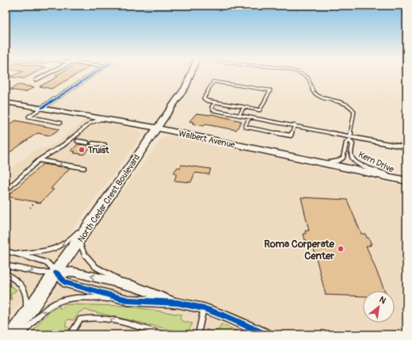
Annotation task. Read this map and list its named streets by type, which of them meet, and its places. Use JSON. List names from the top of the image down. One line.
{"streets":{"main road":["Walbert Avenue","North Cedar Crest Boulevard"],"lane":["Kern Drive"]},"crossings":[["Walbert Avenue","Kern Drive"],["Walbert Avenue","North Cedar Crest Boulevard"]],"places":["Truist","Roma Corperate Center"],"north":"top right"}
